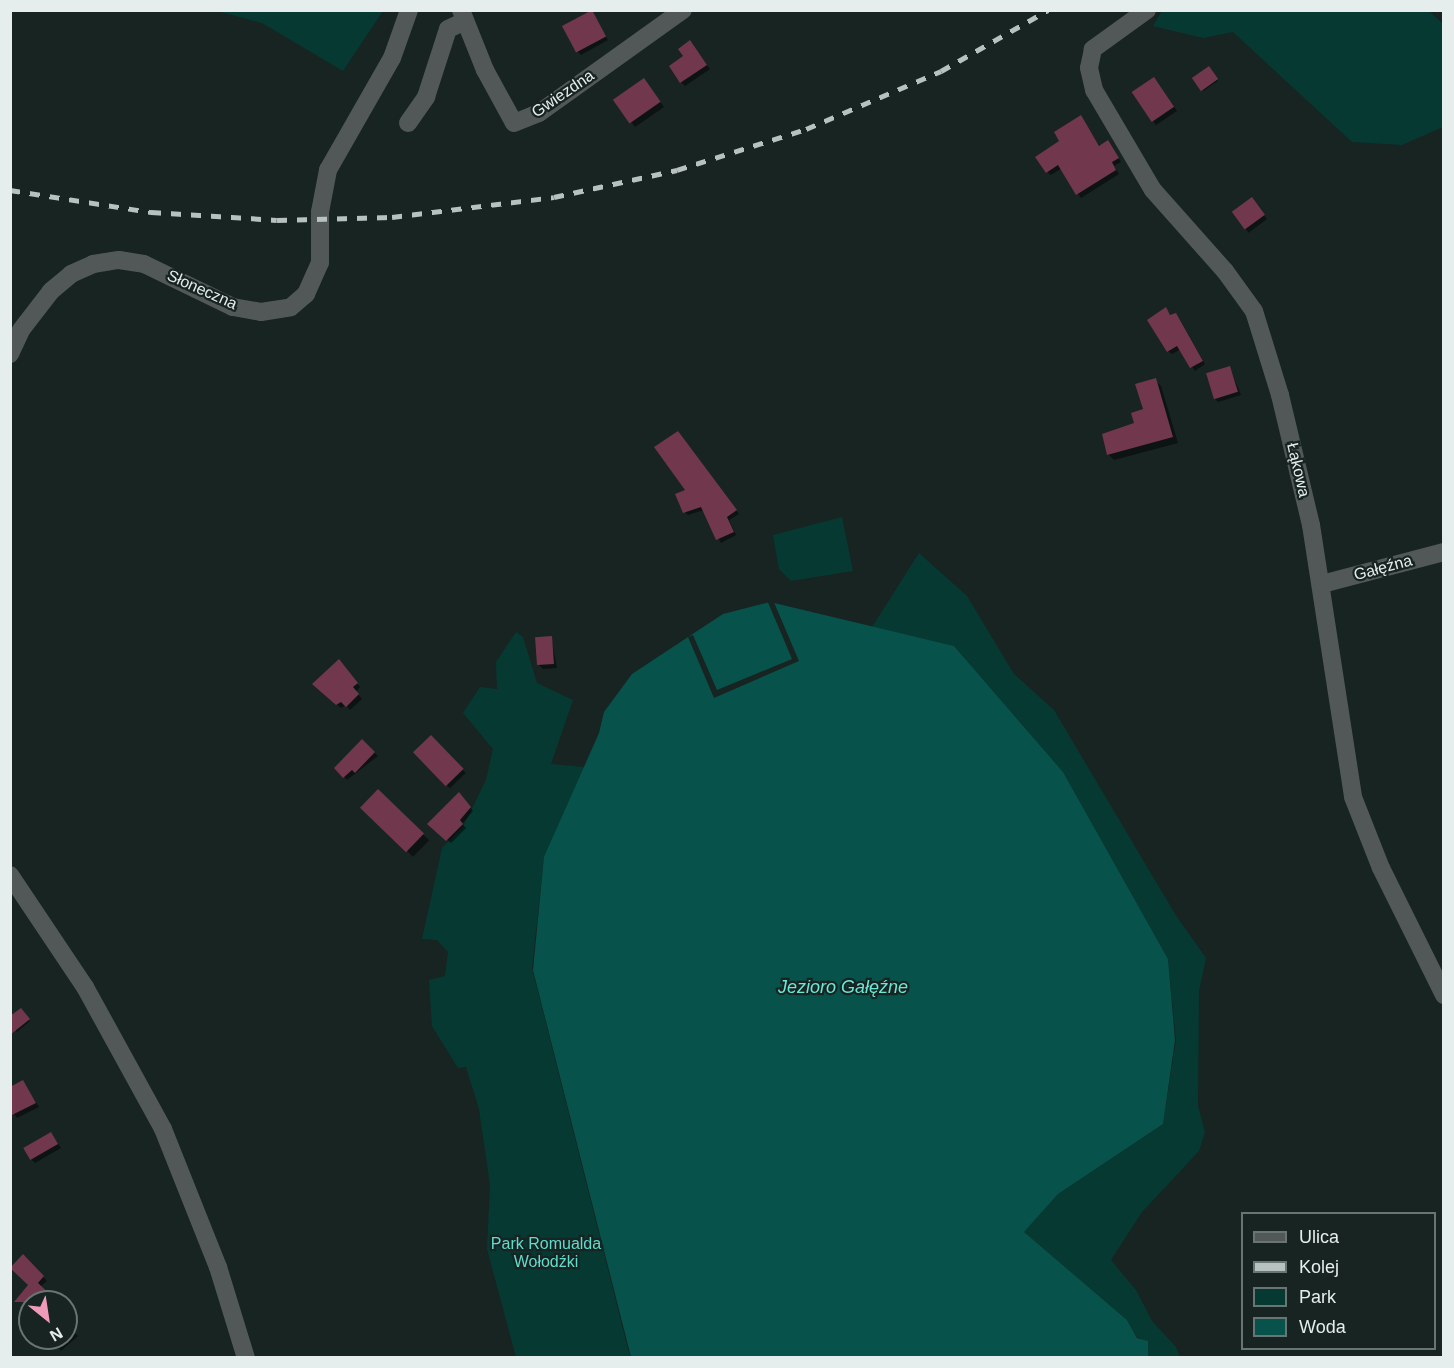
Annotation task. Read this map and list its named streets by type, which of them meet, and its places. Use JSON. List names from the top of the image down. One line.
{"streets":{"street":["Gwiezdna","Słoneczna","Łąkowa","Gałęźna"]},"crossings":[["Łąkowa","Gałęźna"]],"water":["Jezioro Gałęźne"],"parks":["Park Romualda Wołodźki"],"legend":["Ulica","Kolej","Park","Woda"],"north":"bottom right"}
